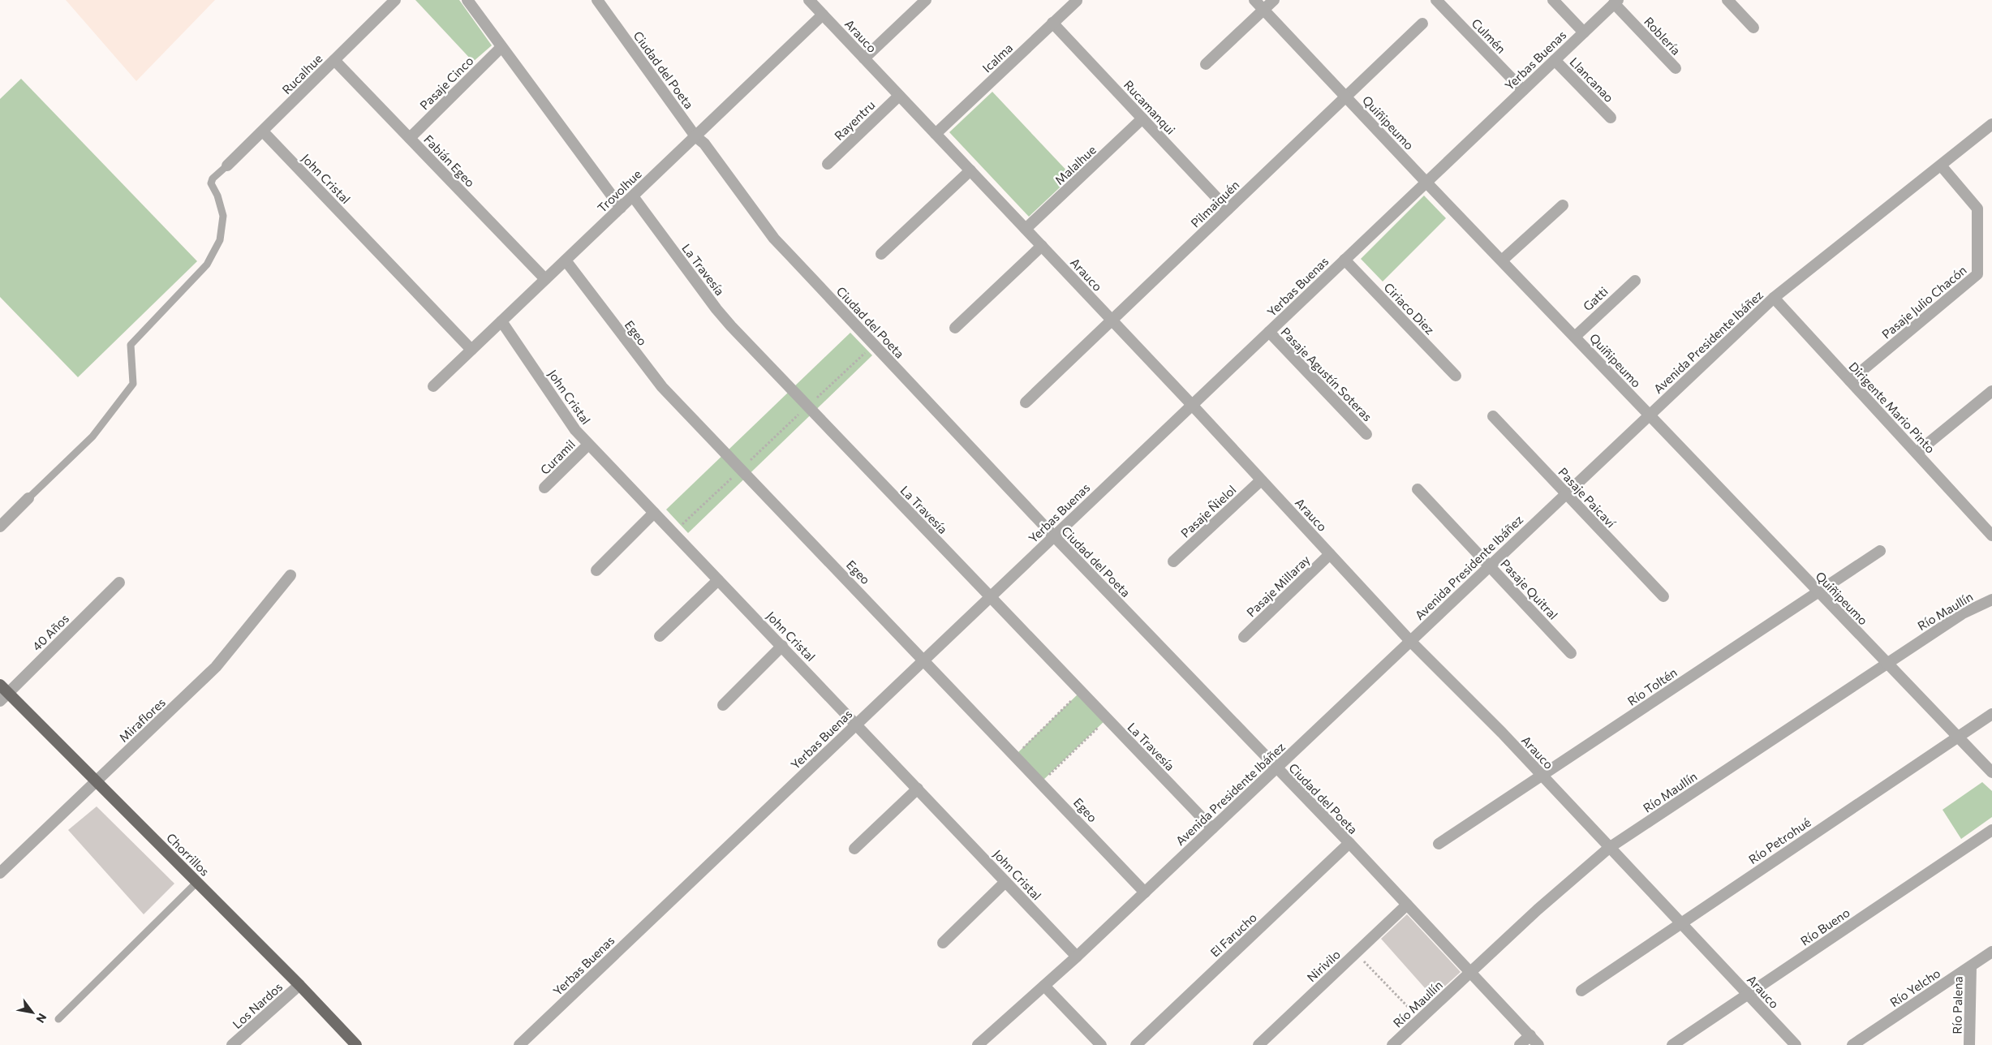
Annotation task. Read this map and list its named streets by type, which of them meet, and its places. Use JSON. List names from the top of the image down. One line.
{"streets":{"main road":["Chorrillos"],"street":["Arauco","Culmén","Roblería","Icalma","Yerbas Buenas","Ciudad del Poeta","Rucalhue","Llancanao","Pasaje Cinco","Rucamanqui","Rayentru","Quiñipeumo","Fabián Egeo","Malalhue","John Cristal","Trovolhue","Pilmaiquén","La Travesía","Gatti","Pasaje Julio Chacón","Ciriaco Diez","Egeo","Avenida Presidente Ibáñez","Pasaje Agustín Soteras","Dirigente Mario Pinto","Curamil","Pasaje Paicaví","Pasaje Ñielol","Pasaje Millaray","Pasaje Quitral","Río Maullín","40 Años","Río Toltén","Miraflores","Río Petrohué","Río Bueno","El Farucho","Nirivilo","Río Yelcho","Los Nardos","Río Palena"]},"crossings":[["Arauco","Icalma"],["Arauco","Yerbas Buenas"],["Arauco","Rayentru"],["Arauco","Malalhue"],["Arauco","Trovolhue"],["Arauco","Pilmaiquén"],["Arauco","Avenida Presidente Ibáñez"],["Arauco","Pasaje Ñielol"],["Arauco","Pasaje Millaray"],["Arauco","Río Maullín"],["Arauco","Río Toltén"],["Arauco","Río Petrohué"],["Arauco","Río Bueno"],["Culmén","Yerbas Buenas"],["Roblería","Yerbas Buenas"],["Icalma","Rucamanqui"],["Yerbas Buenas","Ciudad del Poeta"],["Yerbas Buenas","Llancanao"],["Yerbas Buenas","Quiñipeumo"],["Yerbas Buenas","John Cristal"],["Yerbas Buenas","La Travesía"],["Yerbas Buenas","Ciriaco Diez"],["Yerbas Buenas","Egeo"],["Yerbas Buenas","Pasaje Agustín Soteras"],["Ciudad del Poeta","Trovolhue"],["Ciudad del Poeta","Avenida Presidente Ibáñez"],["Ciudad del Poeta","Río Maullín"],["Ciudad del Poeta","El Farucho"],["Ciudad del Poeta","Nirivilo"],["Rucalhue","Fabián Egeo"],["Rucalhue","John Cristal"],["Pasaje Cinco","Fabián Egeo"],["Rucamanqui","Malalhue"],["Rucamanqui","Pilmaiquén"],["Quiñipeumo","Pilmaiquén"],["Quiñipeumo","Gatti"],["Quiñipeumo","Avenida Presidente Ibáñez"],["Quiñipeumo","Río Maullín"],["Quiñipeumo","Río Toltén"],["Quiñipeumo","Río Petrohué"],["Fabián Egeo","Trovolhue"],["John Cristal","Trovolhue"],["John Cristal","Avenida Presidente Ibáñez"],["John Cristal","Curamil"],["Trovolhue","La Travesía"],["Trovolhue","Egeo"],["La Travesía","Avenida Presidente Ibáñez"],["Pasaje Julio Chacón","Avenida Presidente Ibáñez"],["Pasaje Julio Chacón","Dirigente Mario Pinto"],["Egeo","Avenida Presidente Ibáñez"],["Avenida Presidente Ibáñez","Dirigente Mario Pinto"],["Avenida Presidente Ibáñez","Pasaje Paicaví"],["Avenida Presidente Ibáñez","Pasaje Quitral"],["40 Años","Chorrillos"],["Miraflores","Chorrillos"],["Chorrillos","Los Nardos"],["Río Yelcho","Río Palena"]],"north":"bottom right"}
